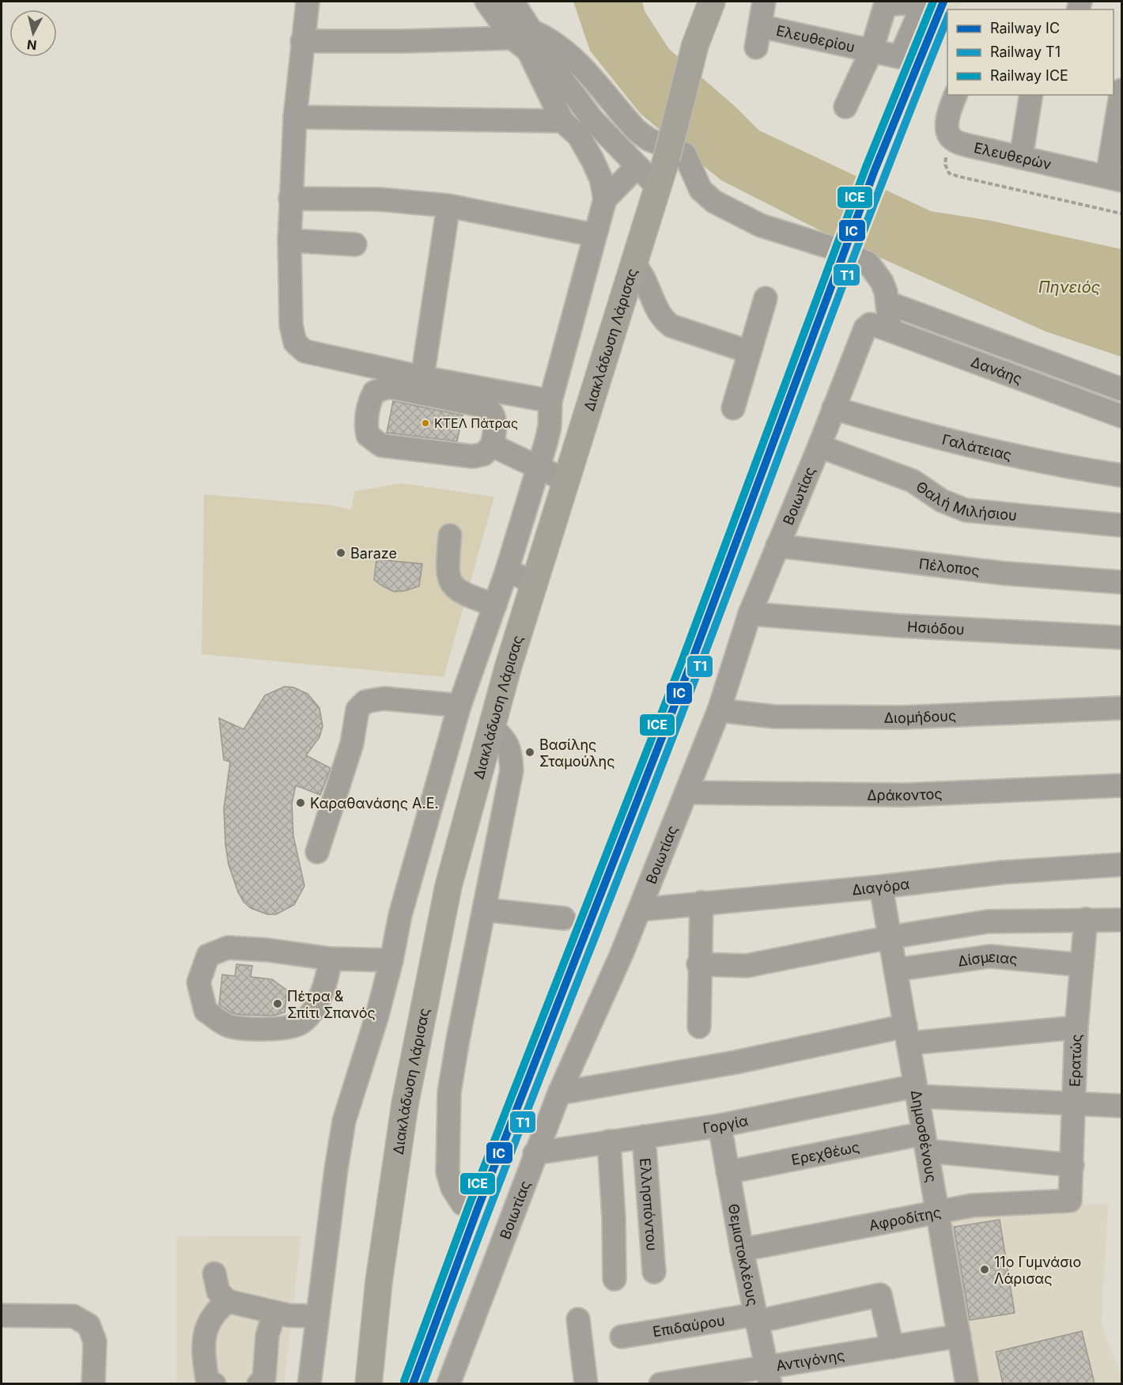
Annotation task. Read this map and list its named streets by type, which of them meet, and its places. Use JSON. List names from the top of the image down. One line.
{"streets":{"main road":["Διακλάδωση Λάρισας"],"street":["Ελευθερίου","Ελευθερών","Δανάης","Γαλάτειας","Βοιωτίας","Θαλή Μιλήσιου","Πέλοπος","Ησιόδου","Διομήδους","Δράκοντος","Διαγόρα","Δίσμειας","Ερατώς","Γοργία","Δημοσθένους","Ερεχθέως","Ελλησπόντου","Αφροδίτης","Θεμιστοκλέους","Επιδαύρου","Αντιγόνης"]},"crossings":[["Δανάης","Βοιωτίας"],["Γαλάτειας","Βοιωτίας"],["Βοιωτίας","Θαλή Μιλήσιου"],["Βοιωτίας","Πέλοπος"],["Βοιωτίας","Ησιόδου"],["Βοιωτίας","Διομήδους"],["Βοιωτίας","Δράκοντος"],["Βοιωτίας","Διαγόρα"],["Βοιωτίας","Γοργία"],["Διαγόρα","Δημοσθένους"],["Δίσμειας","Ερατώς"],["Δίσμειας","Δημοσθένους"],["Ερατώς","Γοργία"],["Ερατώς","Ερεχθέως"],["Ερατώς","Αφροδίτης"],["Γοργία","Δημοσθένους"],["Γοργία","Ελλησπόντου"],["Γοργία","Θεμιστοκλέους"],["Δημοσθένους","Ερεχθέως"],["Δημοσθένους","Αφροδίτης"],["Δημοσθένους","Αντιγόνης"],["Ερεχθέως","Θεμιστοκλέους"],["Αφροδίτης","Θεμιστοκλέους"],["Θεμιστοκλέους","Επιδαύρου"],["Θεμιστοκλέους","Αντιγόνης"],["Επιδαύρου","Αντιγόνης"]],"water":["Πηνειός"],"places":["ΚΤΕΛ Πάτρας","Baraze","Βασίλης Σταμούλης","Καραθανάσης Α.Ε.","Πέτρα & Σπίτι Σπανός","11ο Γυμνάσιο Λάρισας"],"lines":["rail line IC","rail line ICE","rail line T1"],"legend":["Railway IC","Railway T1","Railway ICE"],"north":"bottom"}
